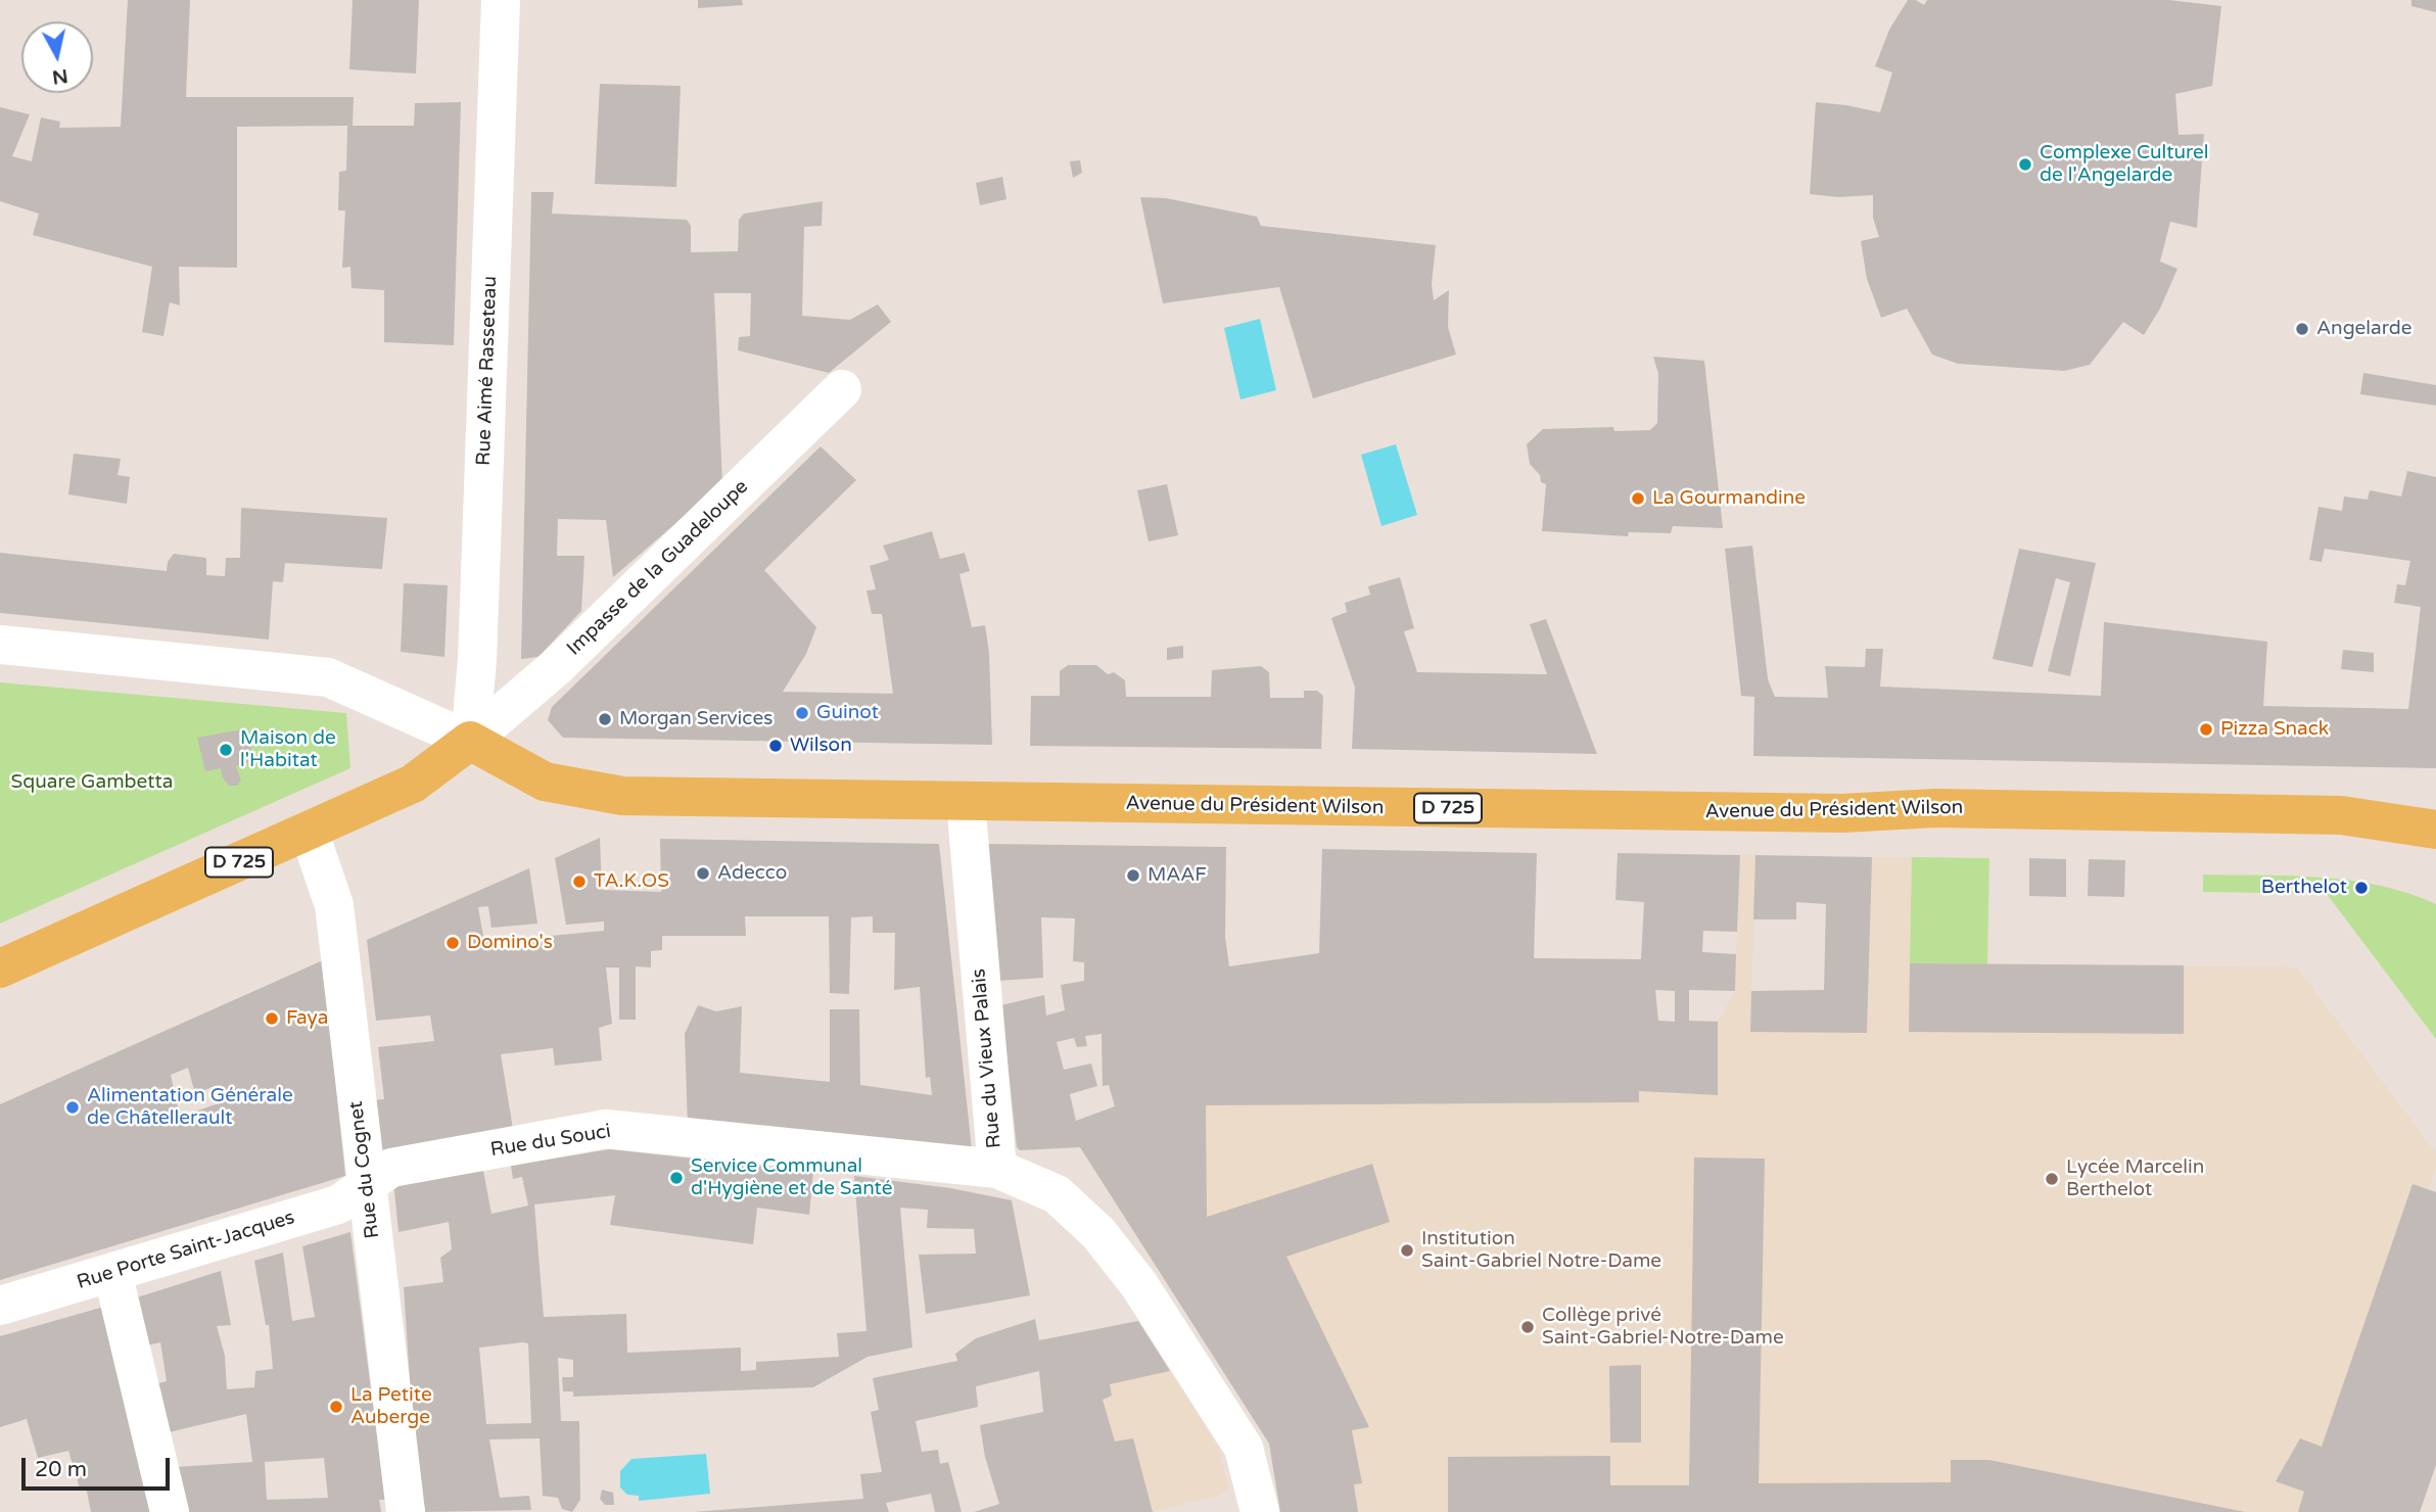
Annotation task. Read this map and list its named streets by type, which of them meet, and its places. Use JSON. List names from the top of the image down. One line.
{"streets":{"main road":["Avenue du Président Wilson","D 725"],"street":["Rue Aimé Rasseteau","Impasse de la Guadeloupe","Rue du Vieux Palais","Rue du Souci","Rue du Cognet","Rue Porte Saint-Jacques"]},"crossings":[["Rue Aimé Rasseteau","Impasse de la Guadeloupe"],["Rue Aimé Rasseteau","Avenue du Président Wilson"],["Rue Aimé Rasseteau","D 725"],["Impasse de la Guadeloupe","Avenue du Président Wilson"],["Impasse de la Guadeloupe","D 725"],["Avenue du Président Wilson","D 725"],["Avenue du Président Wilson","Rue du Vieux Palais"],["D 725","Rue du Cognet"],["Rue du Vieux Palais","Rue du Souci"],["Rue du Souci","Rue du Cognet"],["Rue du Souci","Rue Porte Saint-Jacques"],["Rue du Cognet","Rue Porte Saint-Jacques"]],"parks":["Square Gambetta"],"places":["Complexe Culturel de l'Angelarde","Angelarde","La Gourmandine","Guinot","Morgan Services","Pizza Snack","Wilson","Maison de l'Habitat","Adecco","MAAF","TA.K.OS","Berthelot","Domino's","Faya","Alimentation Générale de Châtellerault","Service Communal d'Hygiène et de Santé","Lycée Marcelin Berthelot","Institution Saint-Gabriel Notre-Dame","Collège privé Saint-Gabriel-Notre-Dame","La Petite Auberge"],"scale_bar":"20 m","north":"bottom"}
